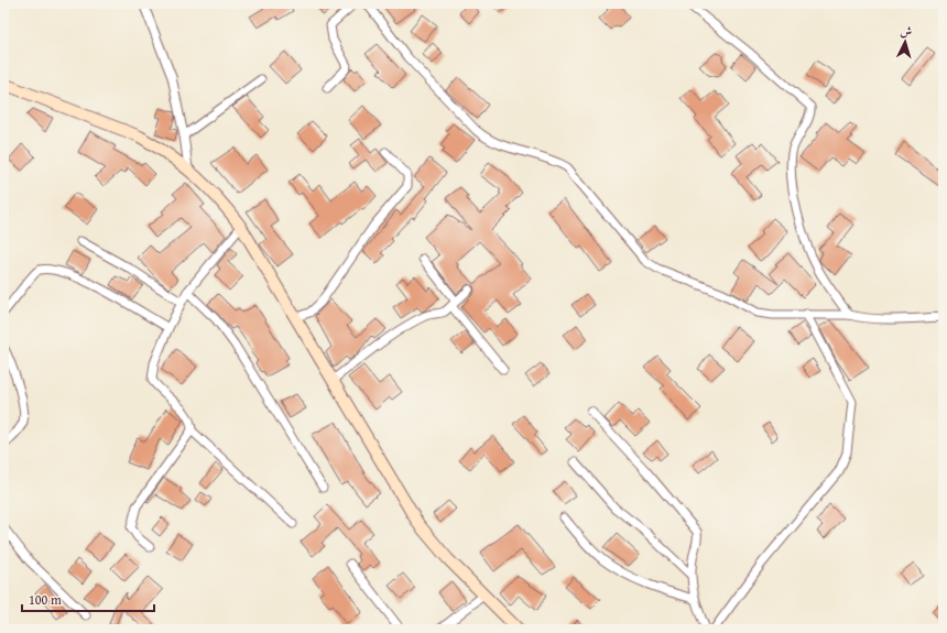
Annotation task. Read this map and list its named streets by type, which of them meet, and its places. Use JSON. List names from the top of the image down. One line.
{"scale_bar":"100 m","north":"top"}
